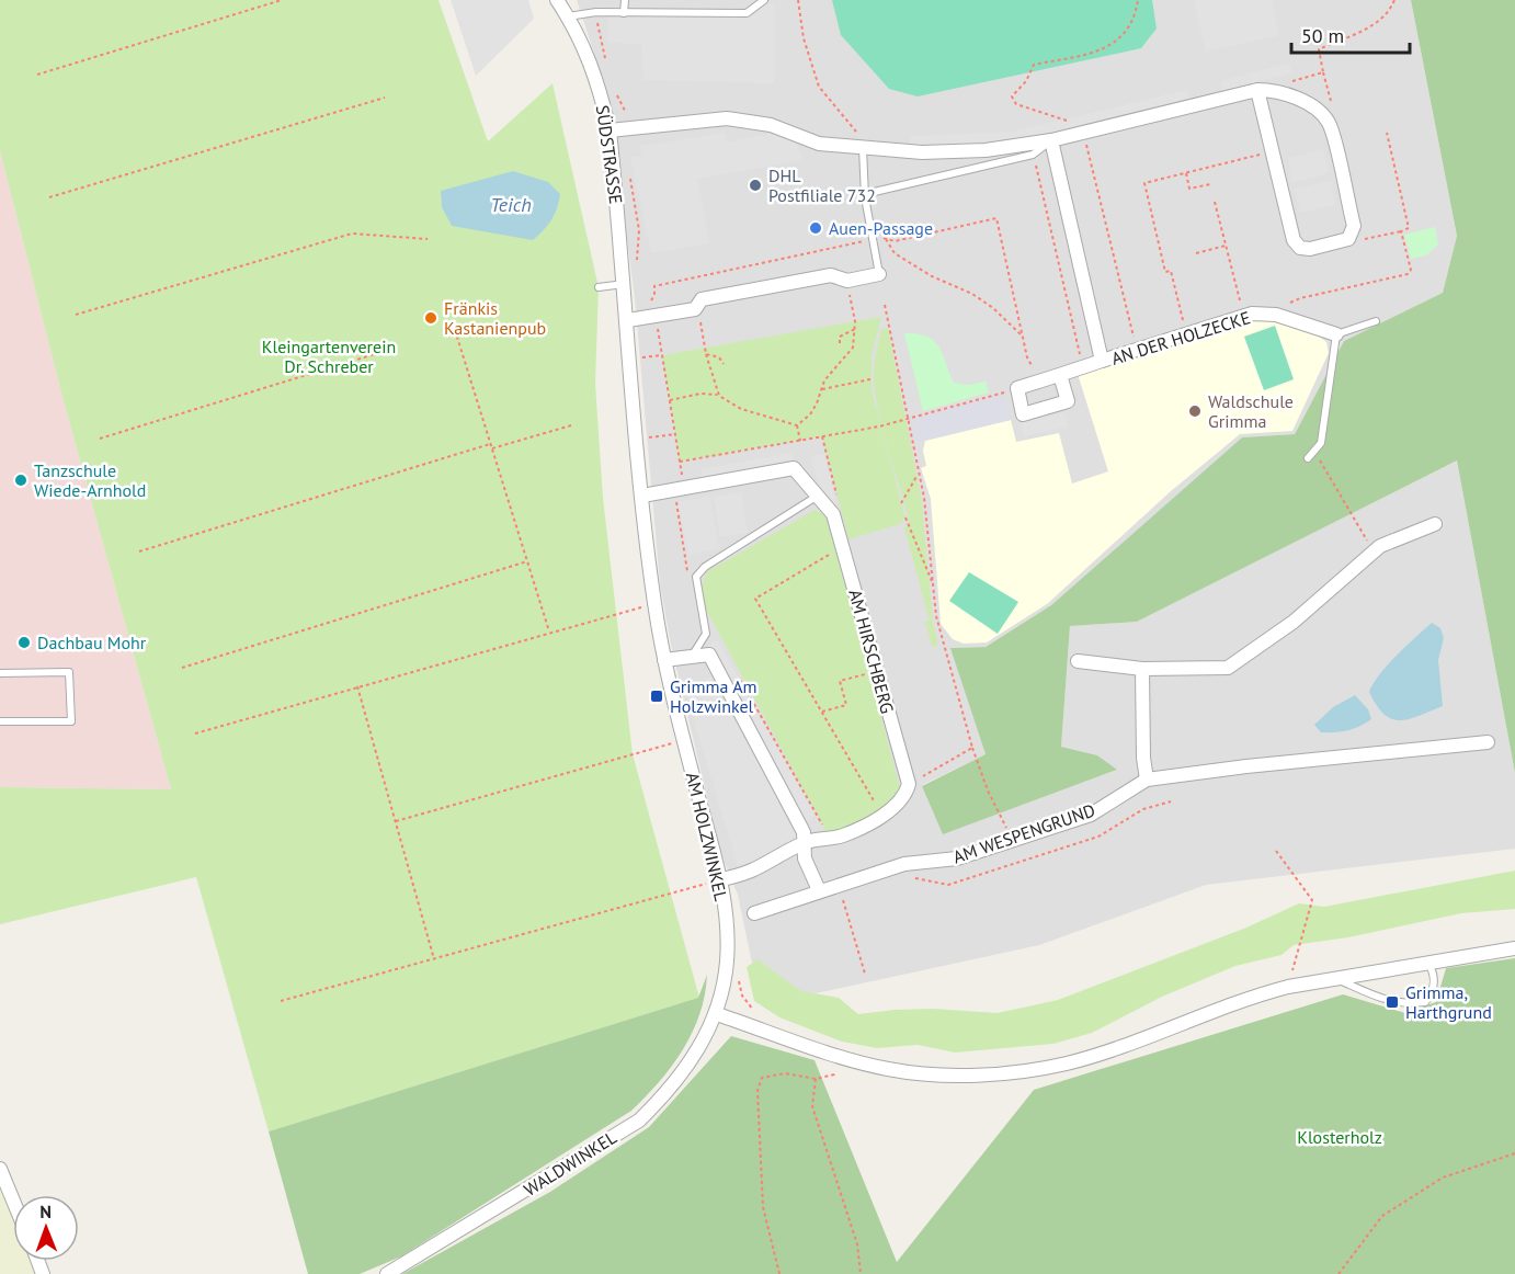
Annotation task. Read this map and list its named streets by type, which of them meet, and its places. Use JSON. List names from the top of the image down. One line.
{"streets":{"street":["SÜDSTRASSE","AN DER HOLZECKE","AM HIRSCHBERG","AM WESPENGRUND","AM HOLZWINKEL","WALDWINKEL"]},"crossings":[["SÜDSTRASSE","AM HOLZWINKEL"],["AM HIRSCHBERG","AM HOLZWINKEL"],["AM HOLZWINKEL","WALDWINKEL"]],"water":["Teich"],"parks":["Kleingartenverein Dr. Schreber","Klosterholz"],"places":{"other":["DHL Postfiliale 732","Auen-Passage","Fränkis Kastanienpub","Waldschule Grimma","Tanzschule Wiede-Arnhold","Dachbau Mohr"],"transit":["Grimma Am Holzwinkel","Grimma, Harthgrund"]},"scale_bar":"50 m","north":"top"}
